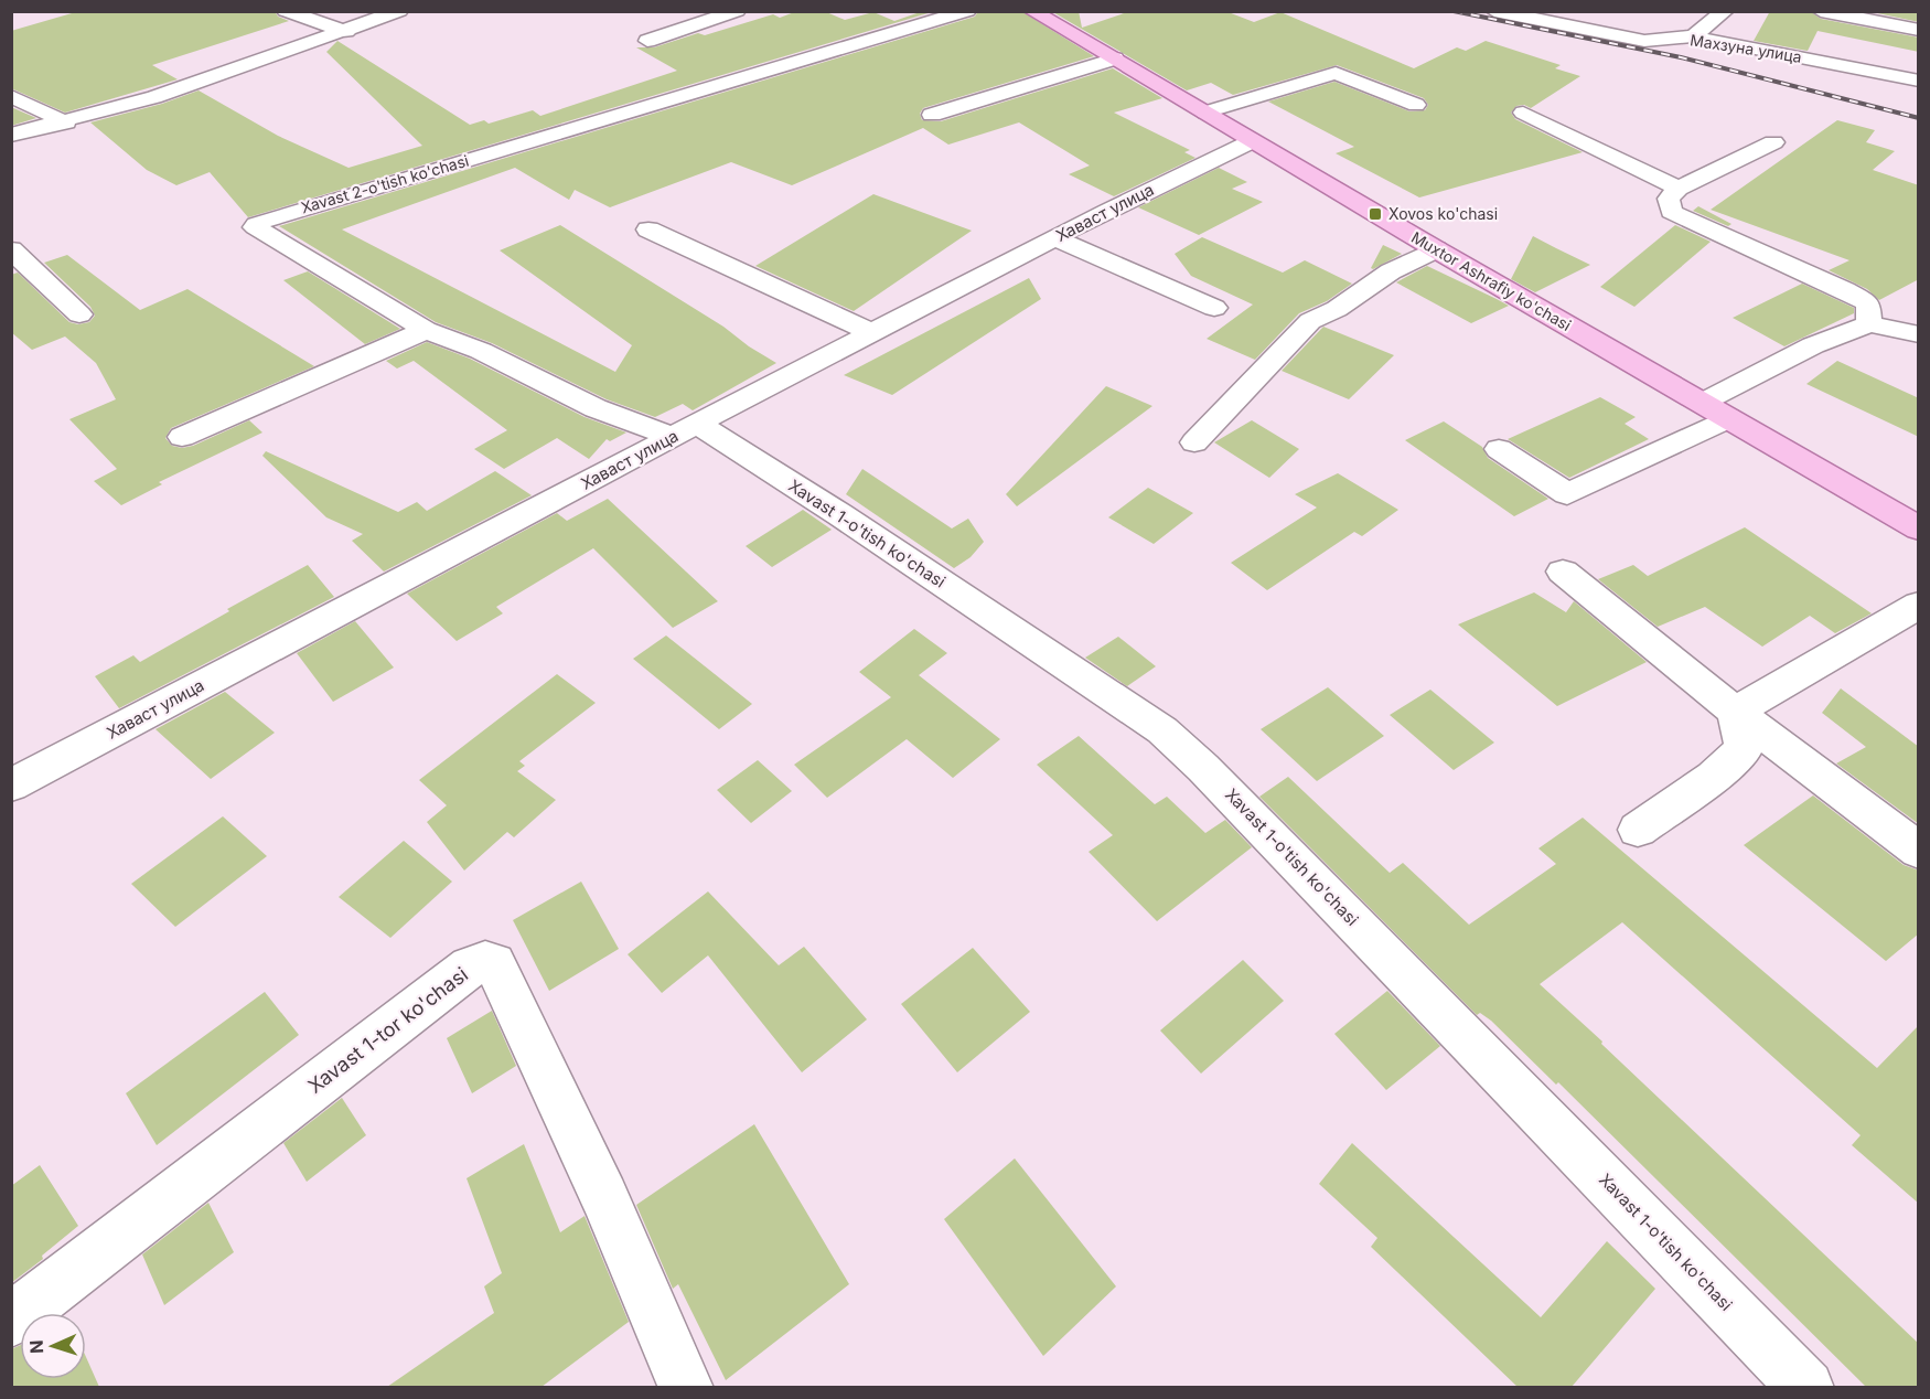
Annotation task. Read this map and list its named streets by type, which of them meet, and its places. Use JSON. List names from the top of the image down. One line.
{"streets":{"main road":["Muxtor Ashrafiy ko'chasi"],"street":["Махзуна улица","Xavast 2-o'tish ko'chasi","Хаваст улица","Xavast 1-o'tish ko'chasi","Xavast 1-tor ko'chasi"]},"crossings":[["Xavast 2-o'tish ko'chasi","Хаваст улица"],["Xavast 2-o'tish ko'chasi","Xavast 1-o'tish ko'chasi"],["Хаваст улица","Muxtor Ashrafiy ko'chasi"],["Хаваст улица","Xavast 1-o'tish ko'chasi"]],"places":{"transit":["Xovos ko'chasi"]},"north":"left"}
